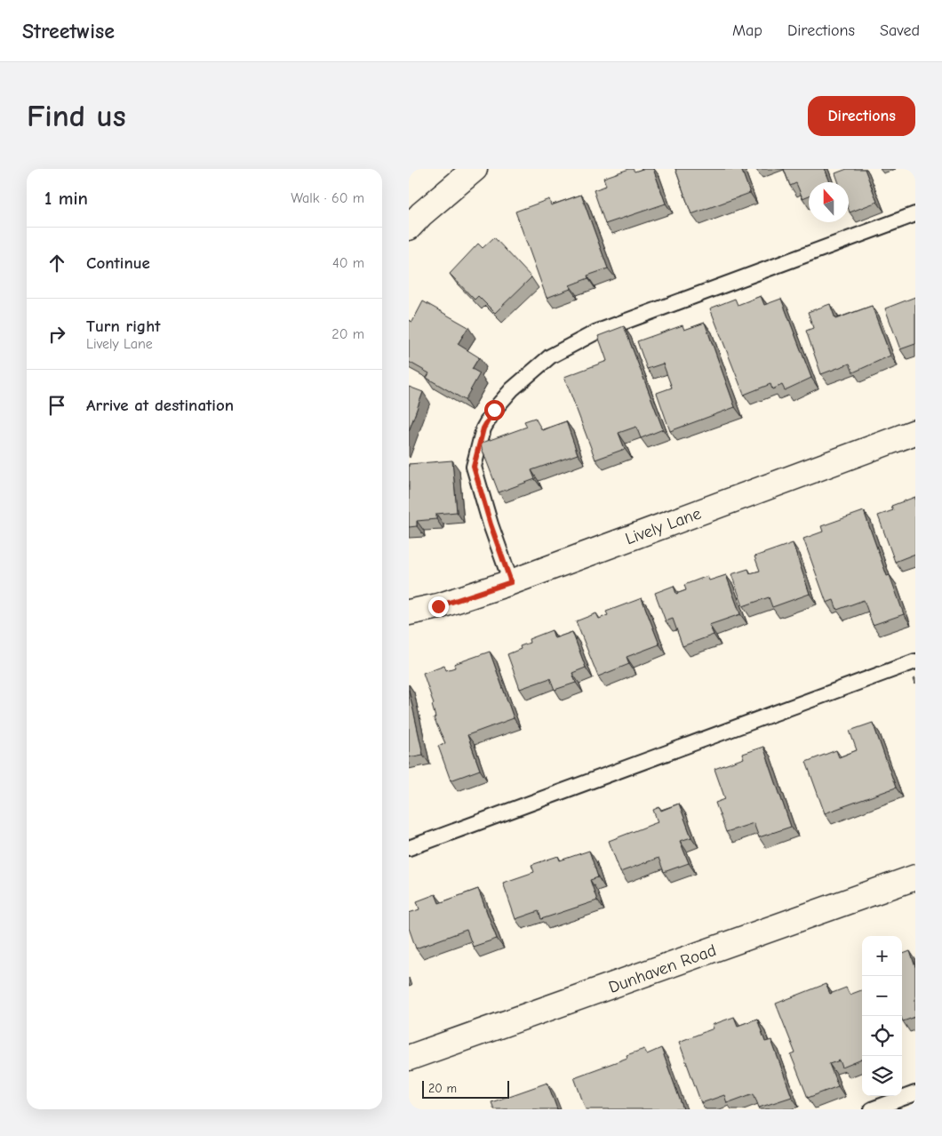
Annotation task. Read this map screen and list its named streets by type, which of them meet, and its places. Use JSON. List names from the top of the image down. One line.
{"streets":{"street":["Lively Lane","Dunhaven Road"]},"scale_bar":"20 m","north":"top","page":{"header":"Streetwise","nav":["Map","Directions","Saved"],"buttons":"Directions","title":"Find us","heading":["1 min","Walk · 60 m"],"list":[["Continue","40 m"],["Turn right","Lively Lane","20 m"],"Arrive at destination"],"map_buttons":["+","−"],"scale":"20 m"}}
